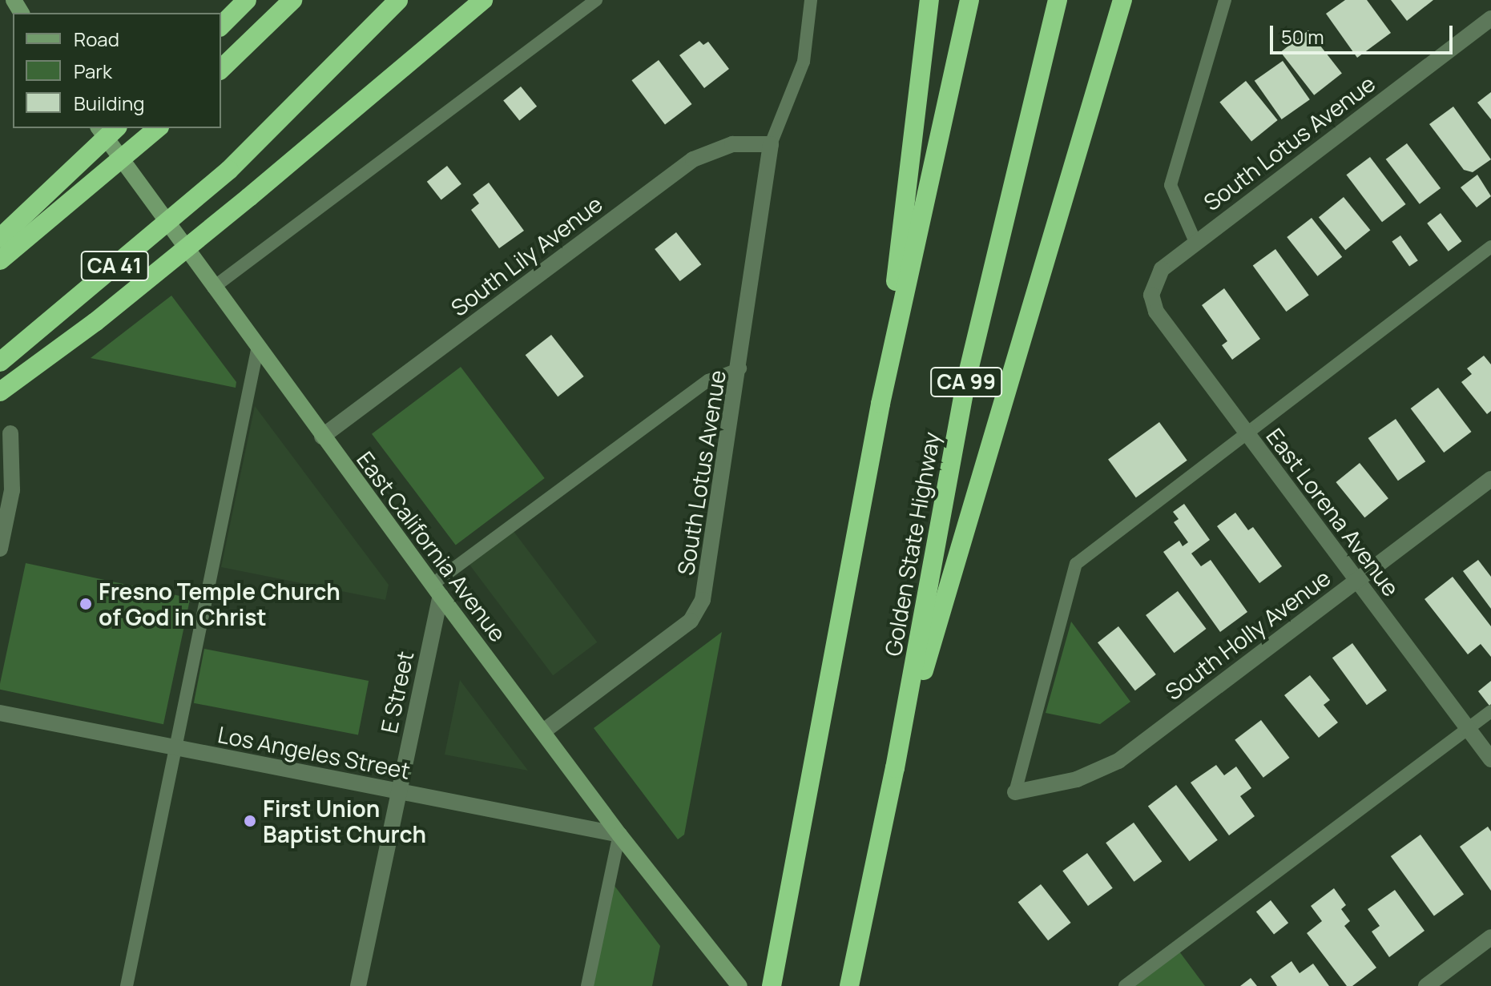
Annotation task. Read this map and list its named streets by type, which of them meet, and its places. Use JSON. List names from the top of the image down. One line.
{"streets":{"highway":["CA 41","CA 99","Golden State Highway"],"street":["South Lotus Avenue","South Lily Avenue","East Lorena Avenue","East California Avenue","South Holly Avenue","E Street","Los Angeles Street"]},"crossings":[["South Lotus Avenue","South Lily Avenue"],["South Lotus Avenue","East Lorena Avenue"],["South Lotus Avenue","East California Avenue"],["South Lily Avenue","East California Avenue"],["East Lorena Avenue","South Holly Avenue"],["East California Avenue","E Street"],["East California Avenue","Los Angeles Street"],["E Street","Los Angeles Street"]],"places":["Fresno Temple Church of God in Christ","First Union Baptist Church"],"legend":["Road","Park","Building"],"scale_bar":"50 m"}
